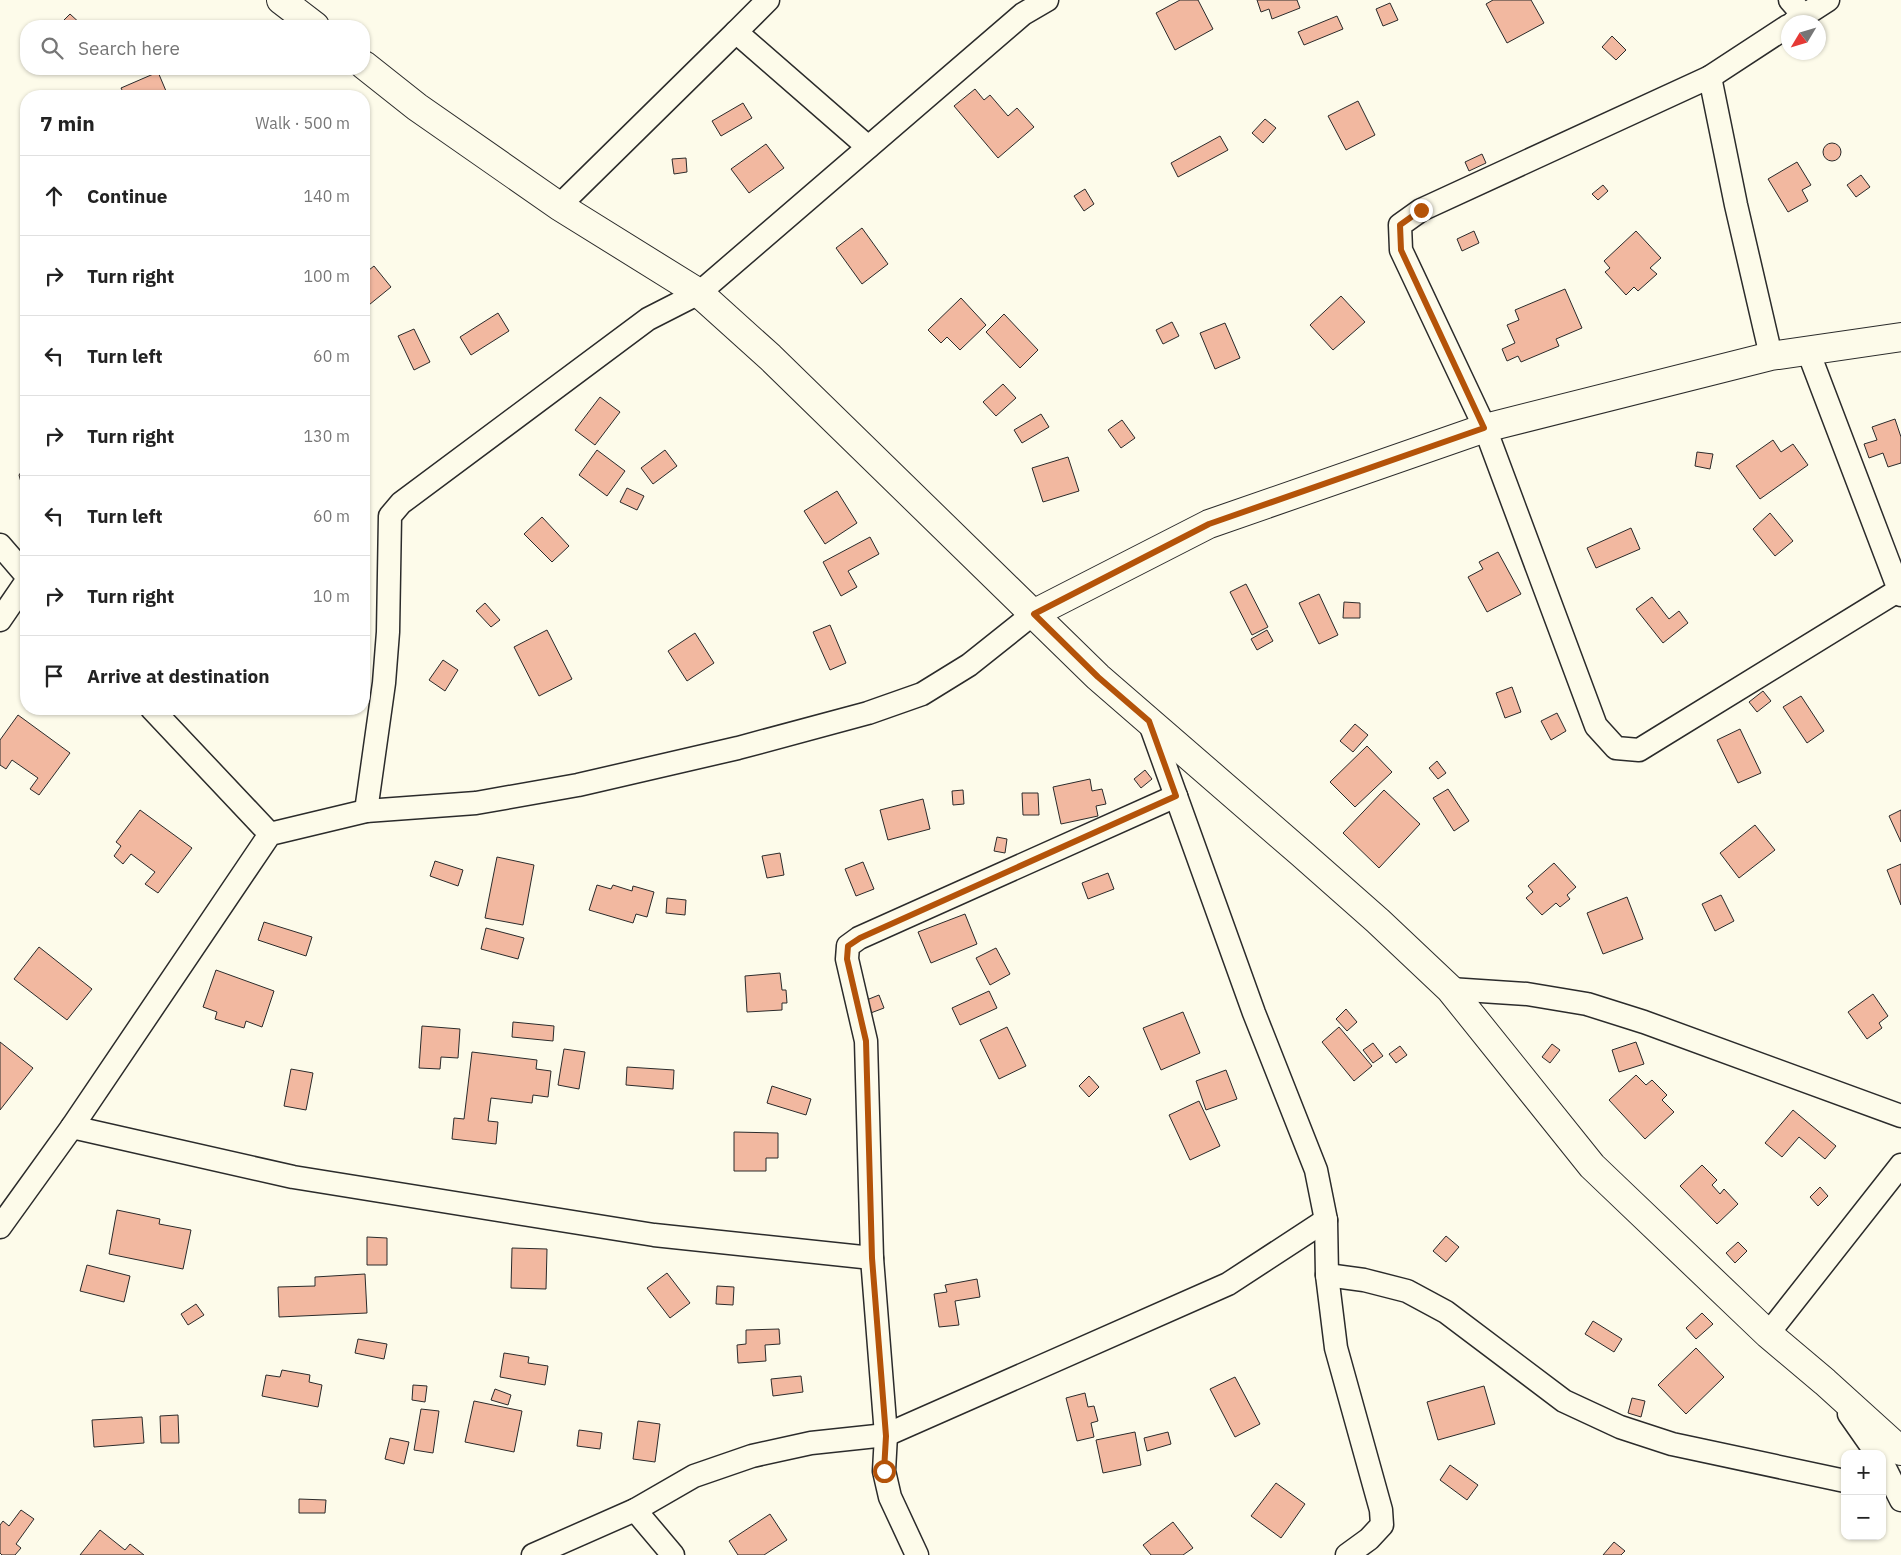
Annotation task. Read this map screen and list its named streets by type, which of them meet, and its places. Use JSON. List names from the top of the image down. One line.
{"north":"bottom left","page":{"search":"Search here","heading":["7 min","Walk · 500 m"],"list":[["Continue","140 m"],["Turn right","100 m"],["Turn left","60 m"],["Turn right","130 m"],["Turn left","60 m"],["Turn right","10 m"],"Arrive at destination"],"map_buttons":["+","−"]}}
